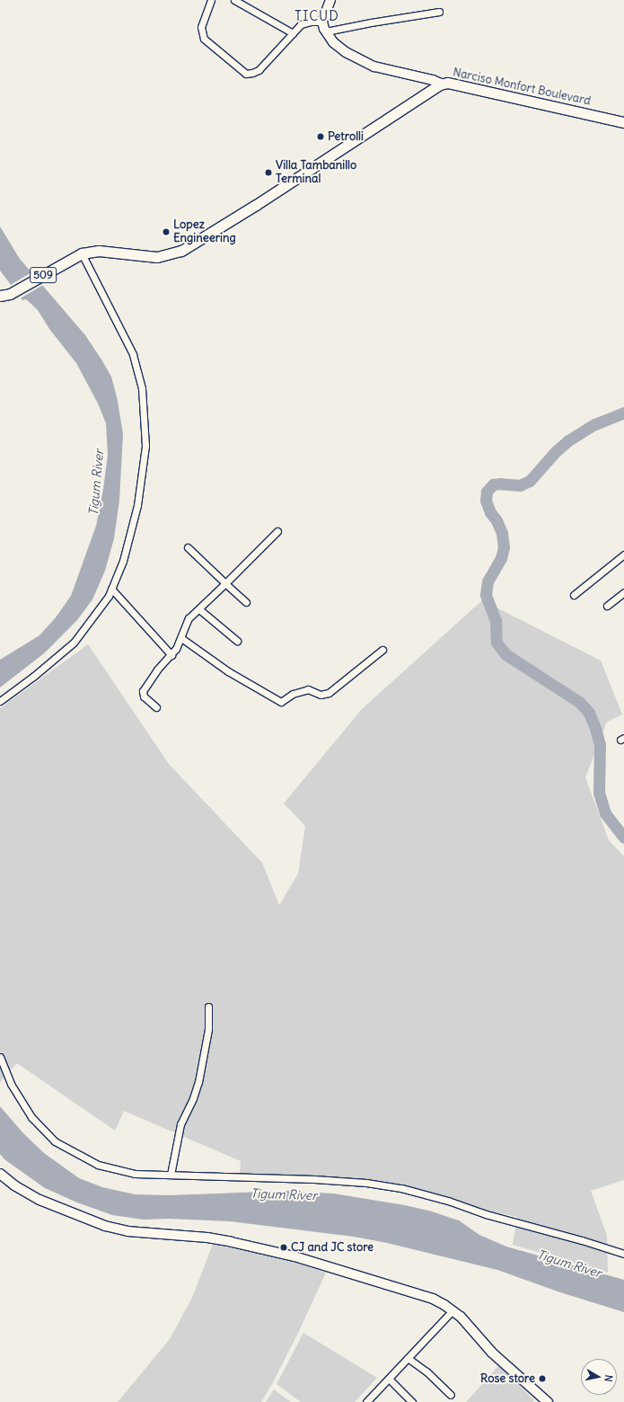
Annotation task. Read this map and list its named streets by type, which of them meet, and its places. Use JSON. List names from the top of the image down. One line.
{"streets":{"main road":["Narciso Monfort Boulevard","509"]},"districts":["TICUD"],"water":["Tigum River"],"places":["Petrolli","Villa Tambanillo Terminal","Lopez Engineering","CJ and JC store","Rose store"],"north":"right"}
